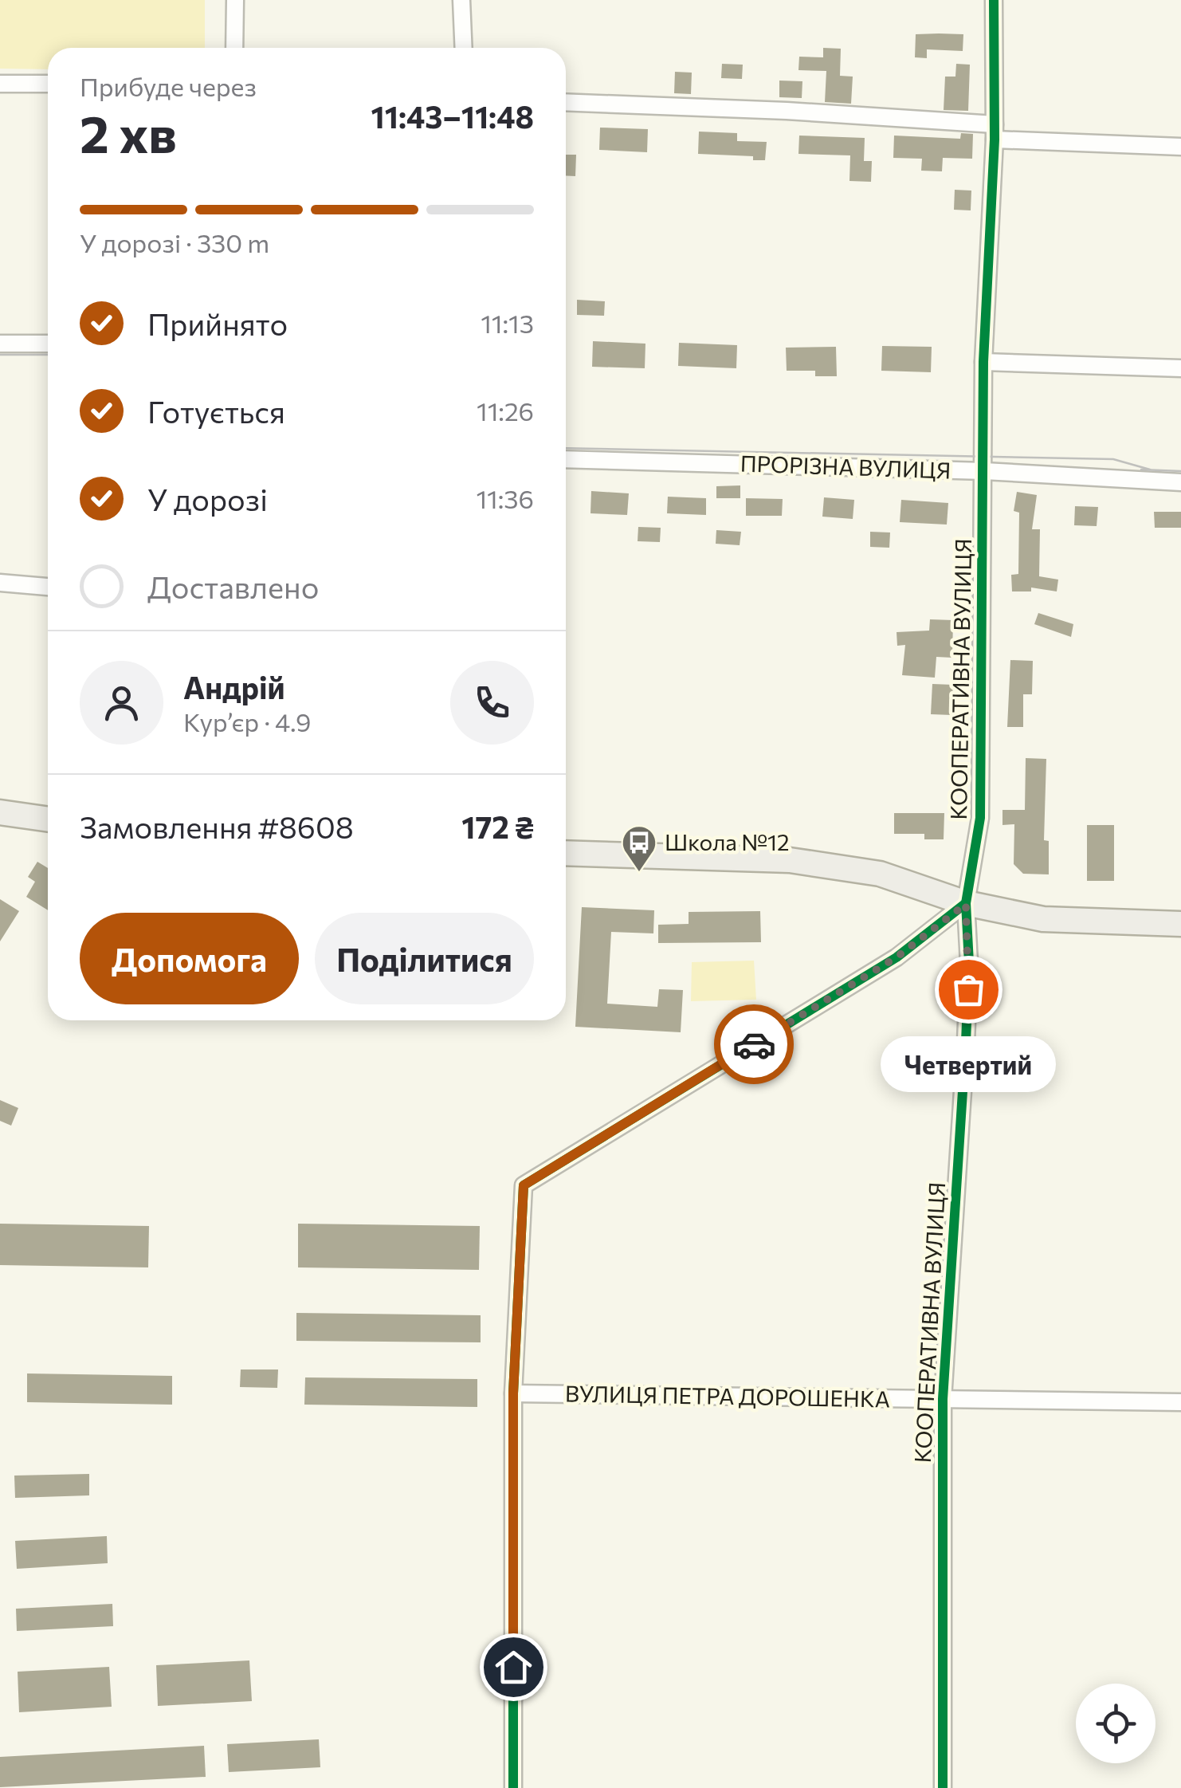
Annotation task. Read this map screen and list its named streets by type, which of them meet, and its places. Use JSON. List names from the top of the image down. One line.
{"streets":{"street":["ПРОРІЗНА ВУЛИЦЯ","КООПЕРАТИВНА ВУЛИЦЯ","ВУЛИЦЯ ПЕТРА ДОРОШЕНКА"]},"crossings":[["ПРОРІЗНА ВУЛИЦЯ","КООПЕРАТИВНА ВУЛИЦЯ"],["КООПЕРАТИВНА ВУЛИЦЯ","ВУЛИЦЯ ПЕТРА ДОРОШЕНКА"]],"places":{"bus stop":["Школа №12"],"other":["Четвертий"]},"page":{"heading":["2 хв","Прибуде через","11:43–11:48"],"panel":["Андрій","Кур’єр · 4.9","Замовлення #8608","172 ₴"],"bar":"У дорозі · 330 m","list":[["Прийнято","11:13"],["Готується","11:26"],["У дорозі","11:36"],"Доставлено"],"buttons":["Допомога","Поділитися"],"bubble":"Четвертий"}}
